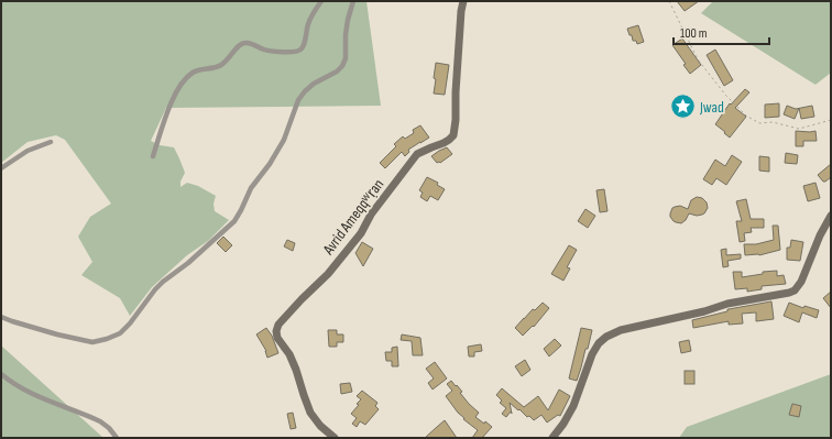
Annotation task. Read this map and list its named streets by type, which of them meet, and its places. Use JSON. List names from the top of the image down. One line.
{"streets":{"street":["Avrid Ameqqʷṛan"]},"places":{"place":["Jwad"]},"scale_bar":"100 m"}
